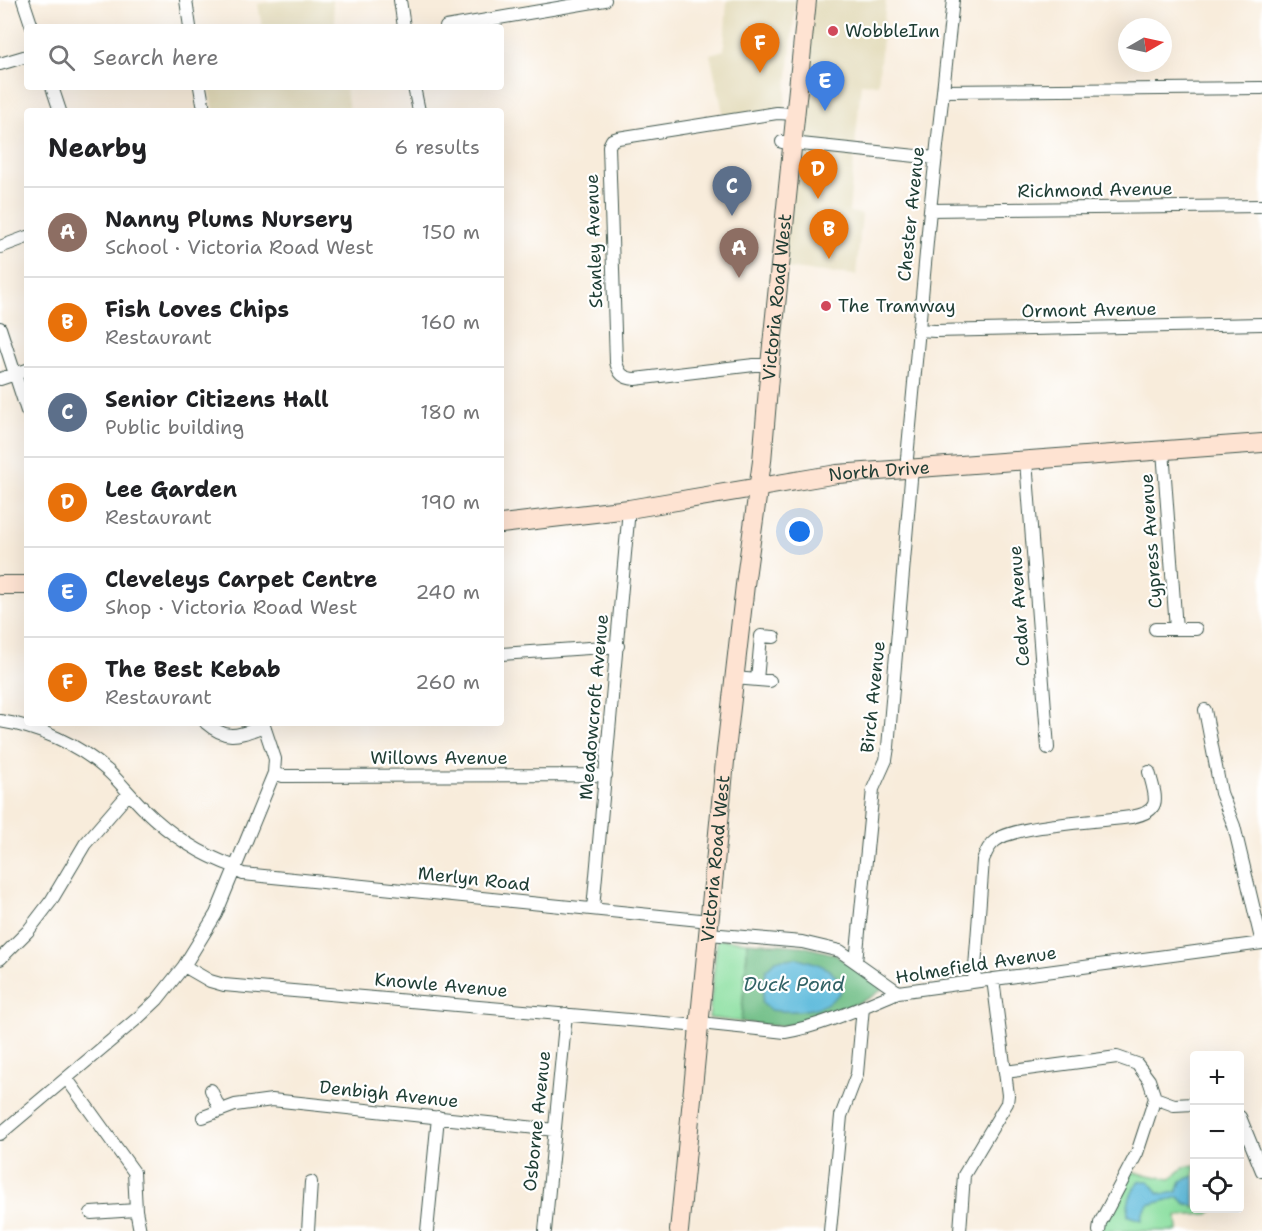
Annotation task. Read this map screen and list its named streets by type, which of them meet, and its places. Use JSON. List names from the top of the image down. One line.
{"streets":{"main road":["Victoria Road West","North Drive"],"street":["Richmond Avenue","Chester Avenue","Stanley Avenue","Ormont Avenue","Cypress Avenue","Cedar Avenue","Birch Avenue","Meadowcroft Avenue","Willows Avenue","Merlyn Road","Holmefield Avenue","Knowle Avenue","Denbigh Avenue","Osborne Avenue"]},"crossings":[["Richmond Avenue","Chester Avenue"],["Chester Avenue","Ormont Avenue"],["Chester Avenue","North Drive"],["Chester Avenue","Birch Avenue"],["Stanley Avenue","Victoria Road West"],["Victoria Road West","North Drive"],["Victoria Road West","Merlyn Road"],["Victoria Road West","Holmefield Avenue"],["Victoria Road West","Knowle Avenue"],["North Drive","Cypress Avenue"],["North Drive","Cedar Avenue"],["North Drive","Birch Avenue"],["North Drive","Meadowcroft Avenue"],["Birch Avenue","Merlyn Road"],["Meadowcroft Avenue","Willows Avenue"],["Meadowcroft Avenue","Merlyn Road"],["Merlyn Road","Holmefield Avenue"],["Holmefield Avenue","Knowle Avenue"],["Knowle Avenue","Osborne Avenue"],["Denbigh Avenue","Osborne Avenue"]],"water":["Duck Pond"],"places":["WobbleInn","The Tramway"],"north":"right","page":{"pins":["F","E","D","C","B","A"],"search":"Search here","heading":["Nearby","6 results"],"list":[{"mark":"A","name":"Nanny Plums Nursery","note":"School · Victoria Road West","value":"150 m"},{"mark":"B","name":"Fish Loves Chips","note":"Restaurant","value":"160 m"},{"mark":"C","name":"Senior Citizens Hall","note":"Public building","value":"180 m"},{"mark":"D","name":"Lee Garden","note":"Restaurant","value":"190 m"},{"mark":"E","name":"Cleveleys Carpet Centre","note":"Shop · Victoria Road West","value":"240 m"},{"mark":"F","name":"The Best Kebab","note":"Restaurant","value":"260 m"}],"map_buttons":["+","−"]}}
